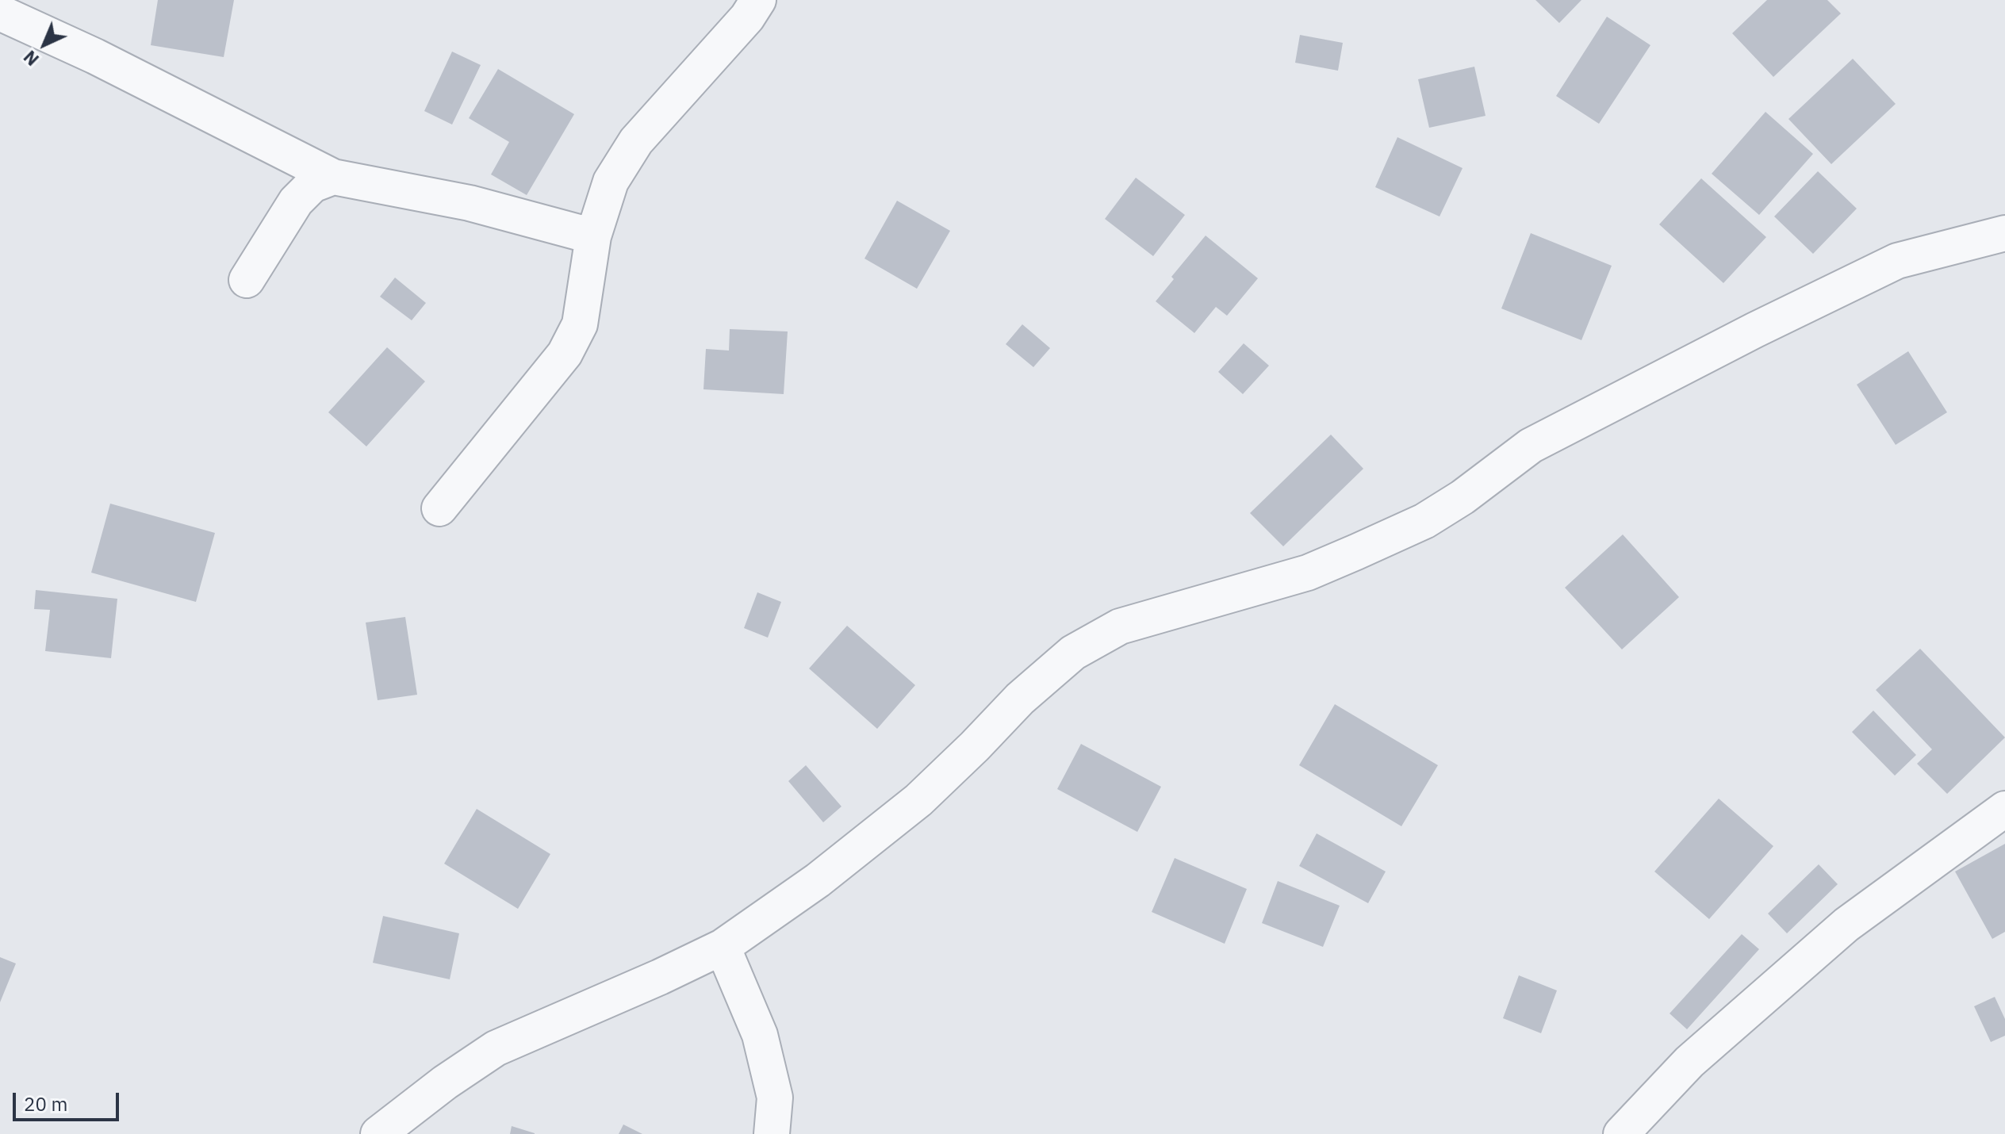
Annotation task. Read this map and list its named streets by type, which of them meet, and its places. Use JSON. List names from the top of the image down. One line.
{"scale_bar":"20 m","north":"bottom left"}
